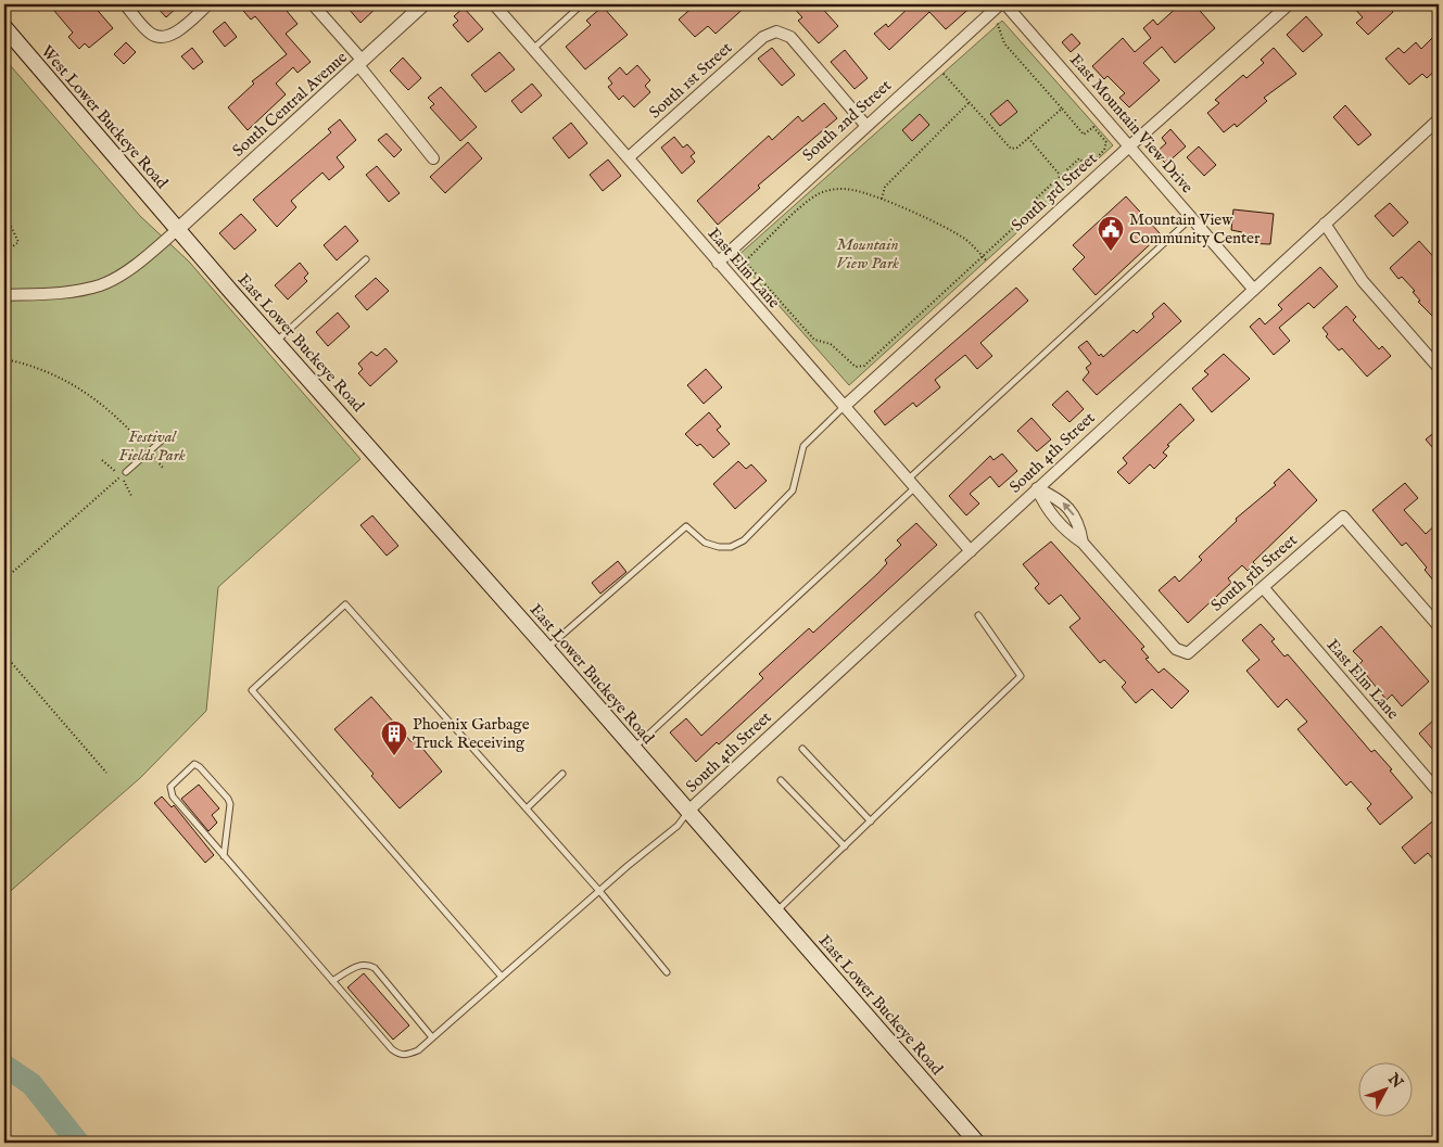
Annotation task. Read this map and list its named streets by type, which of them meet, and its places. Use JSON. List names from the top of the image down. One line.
{"streets":{"main road":["West Lower Buckeye Road","East Lower Buckeye Road"],"street":["South 1st Street","South Central Avenue","South 2nd Street","East Mountain View Drive","South 3rd Street","East Elm Lane","South 4th Street","South 5th Street"]},"crossings":[["South 1st Street","South 2nd Street"],["South 1st Street","East Elm Lane"],["South Central Avenue","West Lower Buckeye Road"],["South Central Avenue","East Lower Buckeye Road"],["West Lower Buckeye Road","East Lower Buckeye Road"],["South 2nd Street","East Elm Lane"],["East Mountain View Drive","South 3rd Street"],["East Mountain View Drive","South 4th Street"],["South 3rd Street","East Elm Lane"],["East Elm Lane","South 4th Street"],["East Elm Lane","South 5th Street"],["East Lower Buckeye Road","South 4th Street"]],"parks":["Mountain View Park","Festival Fields Park"],"places":{"public building":["Mountain View Community Center"],"building":["Phoenix Garbage Truck Receiving"]},"north":"top right"}
